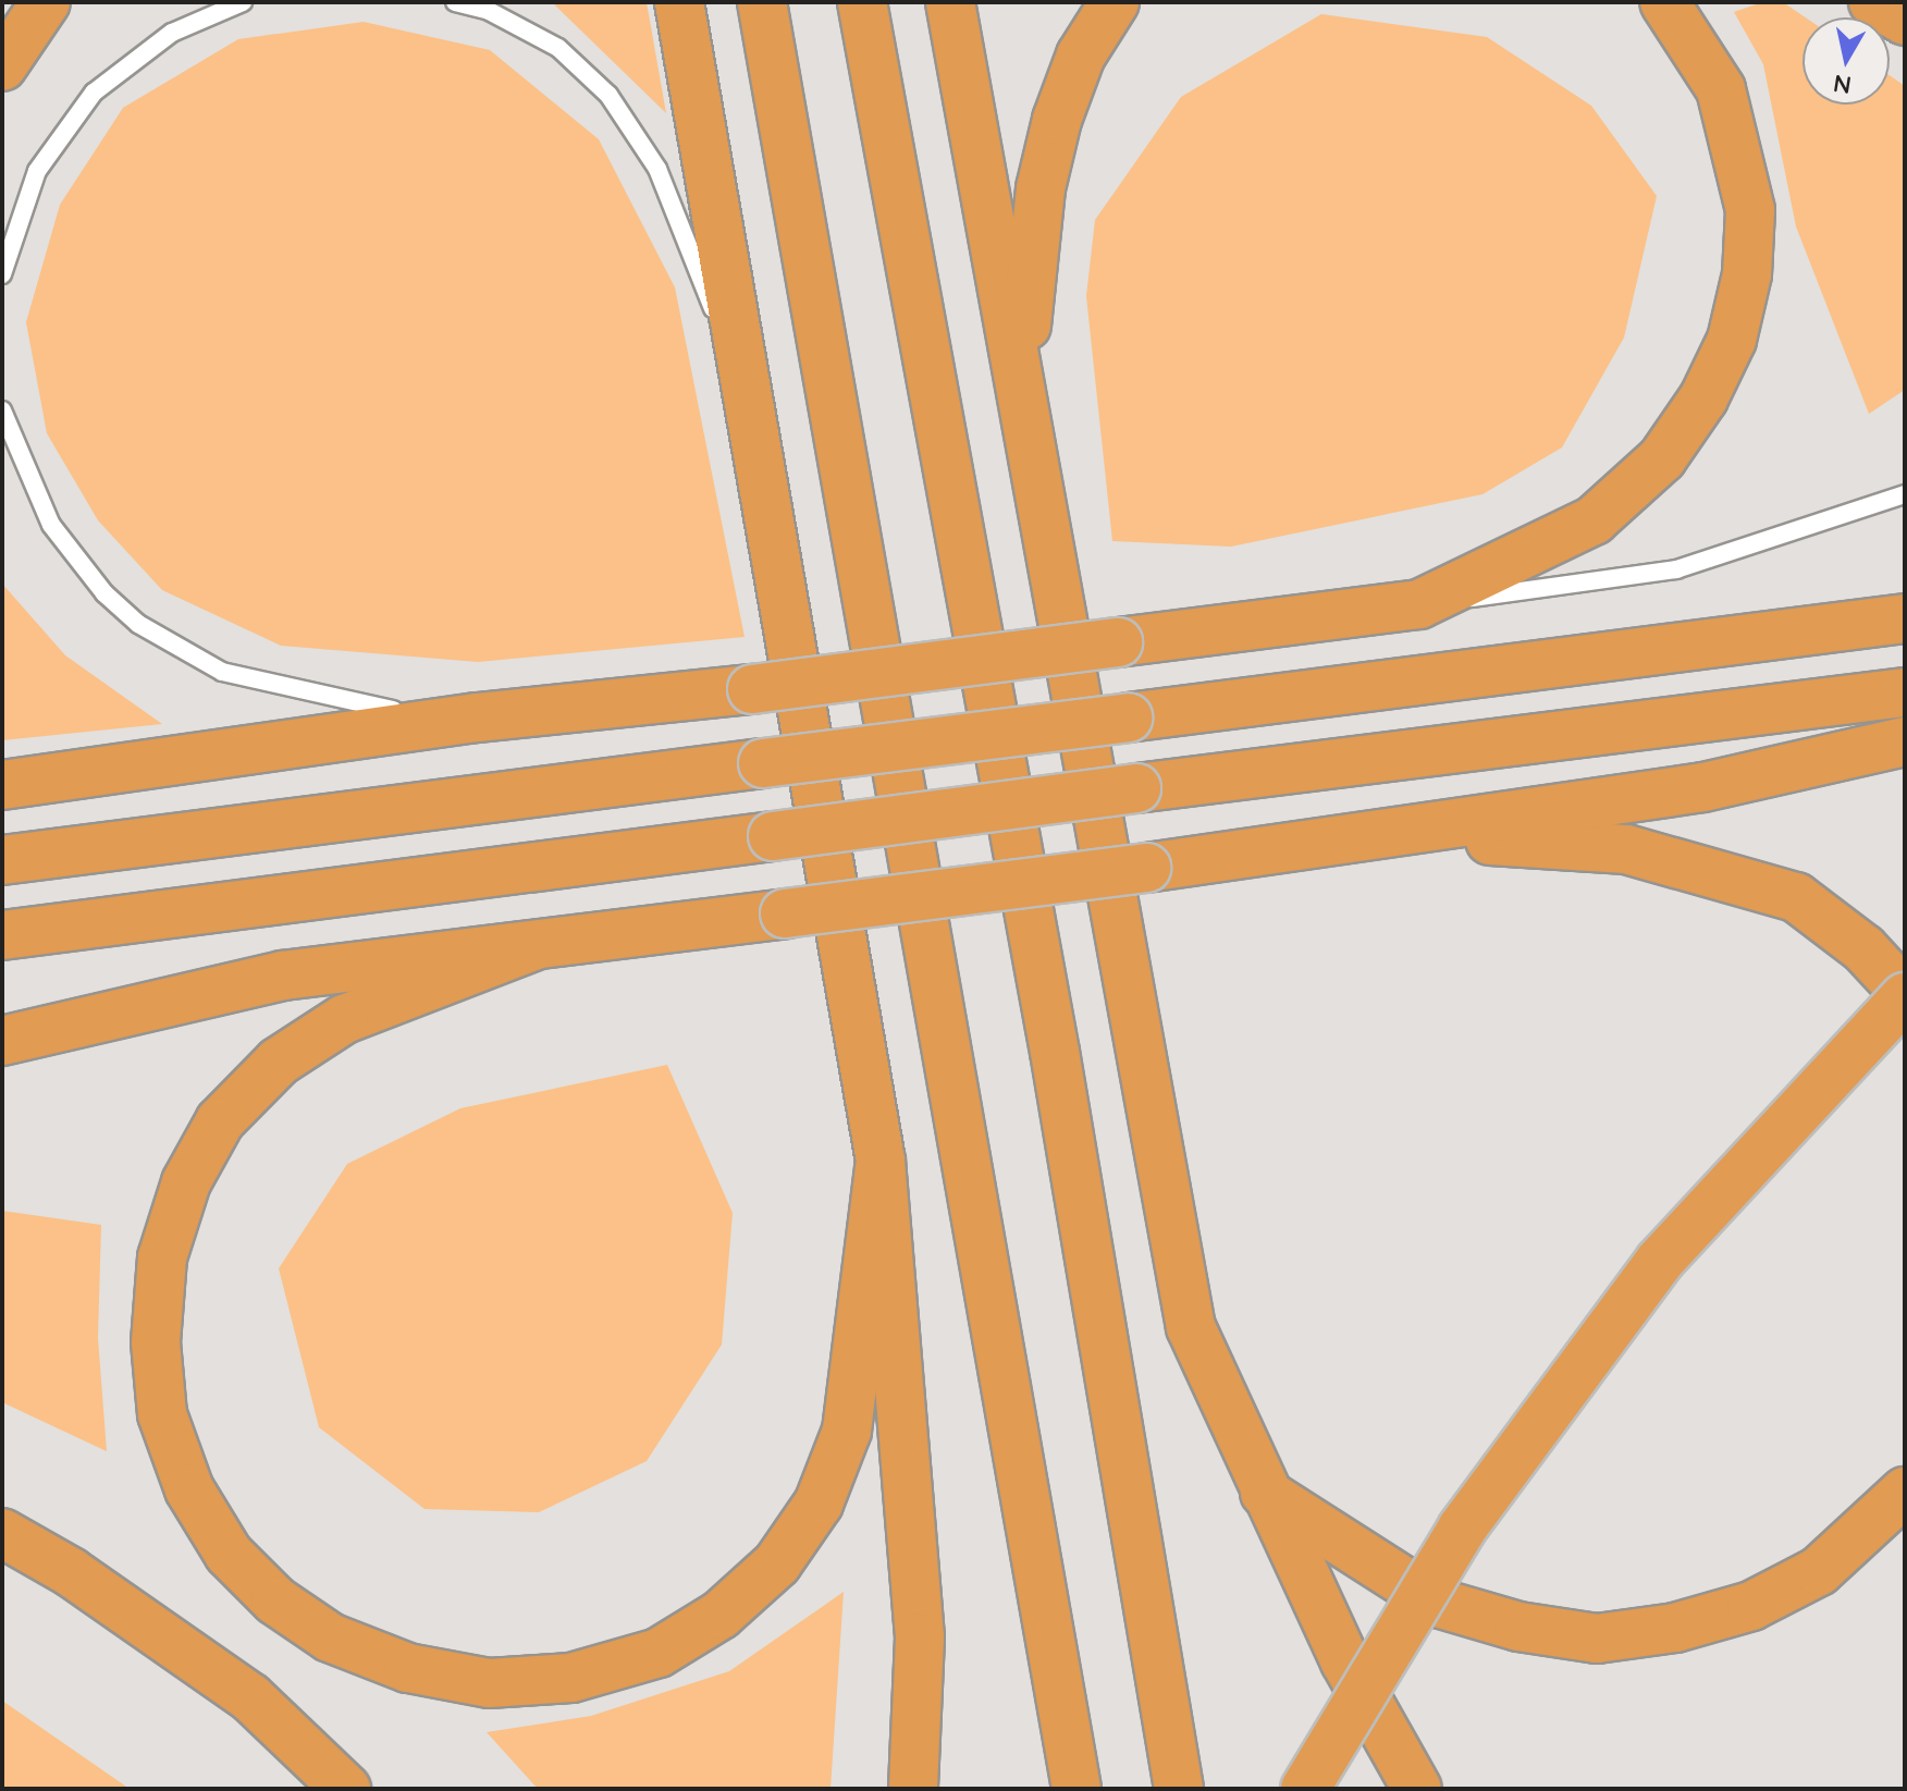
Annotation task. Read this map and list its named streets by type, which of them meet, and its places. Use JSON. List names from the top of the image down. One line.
{"north":"bottom"}
